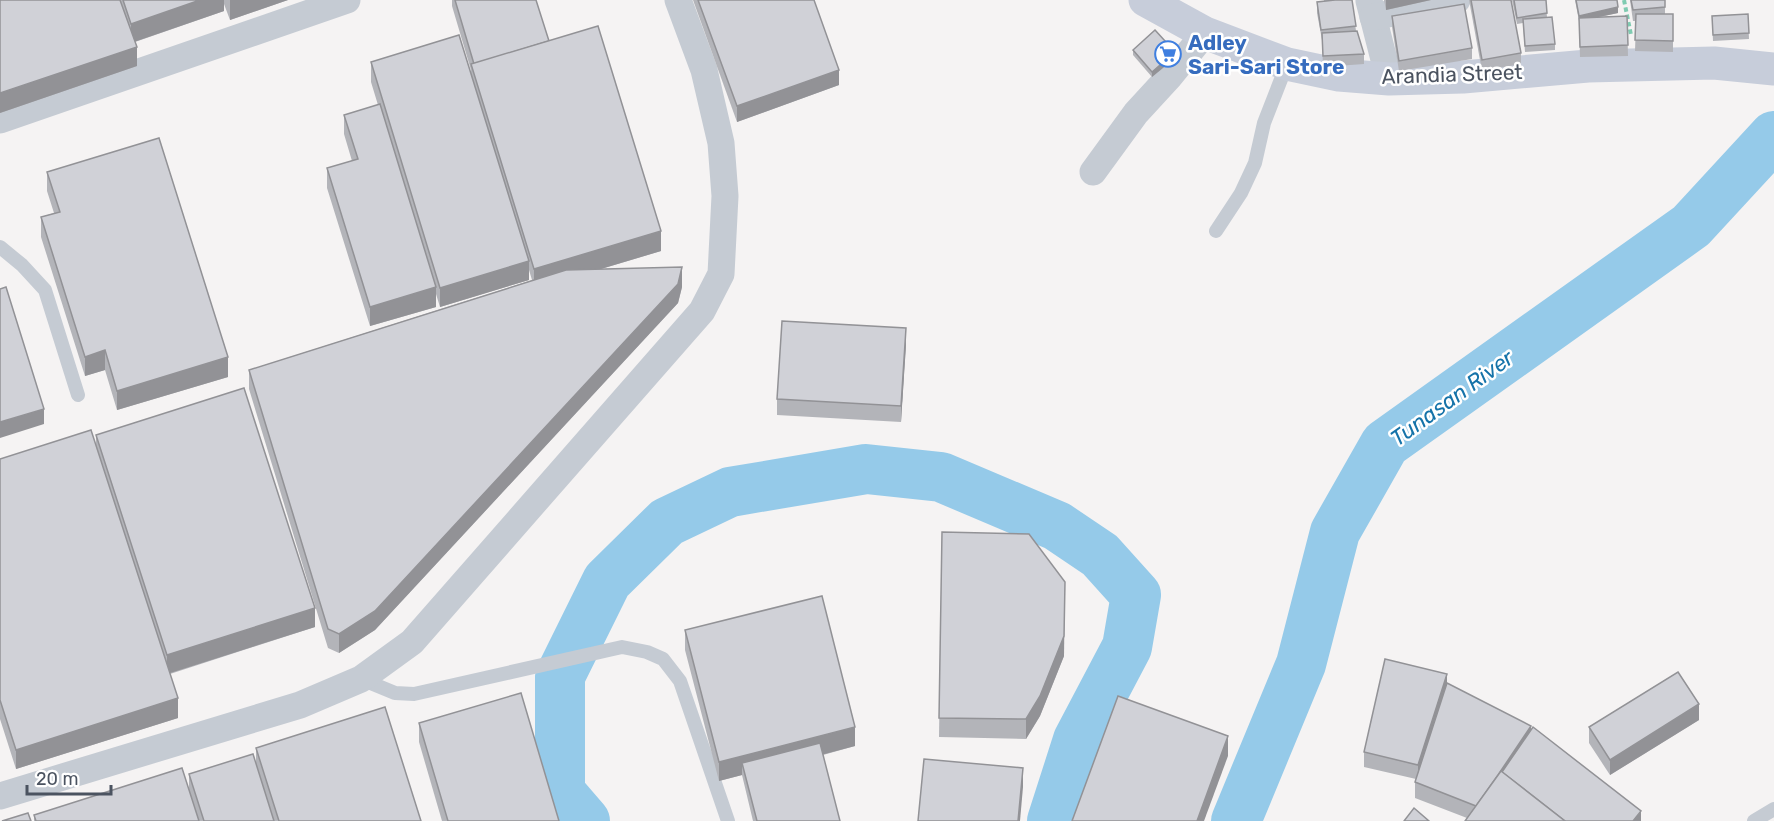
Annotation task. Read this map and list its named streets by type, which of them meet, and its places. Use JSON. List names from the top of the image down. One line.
{"streets":{"street":["Arandia Street"]},"water":["Tunasan River"],"places":{"supermarket":["Adley Sari-Sari Store"]},"scale_bar":"20 m"}
